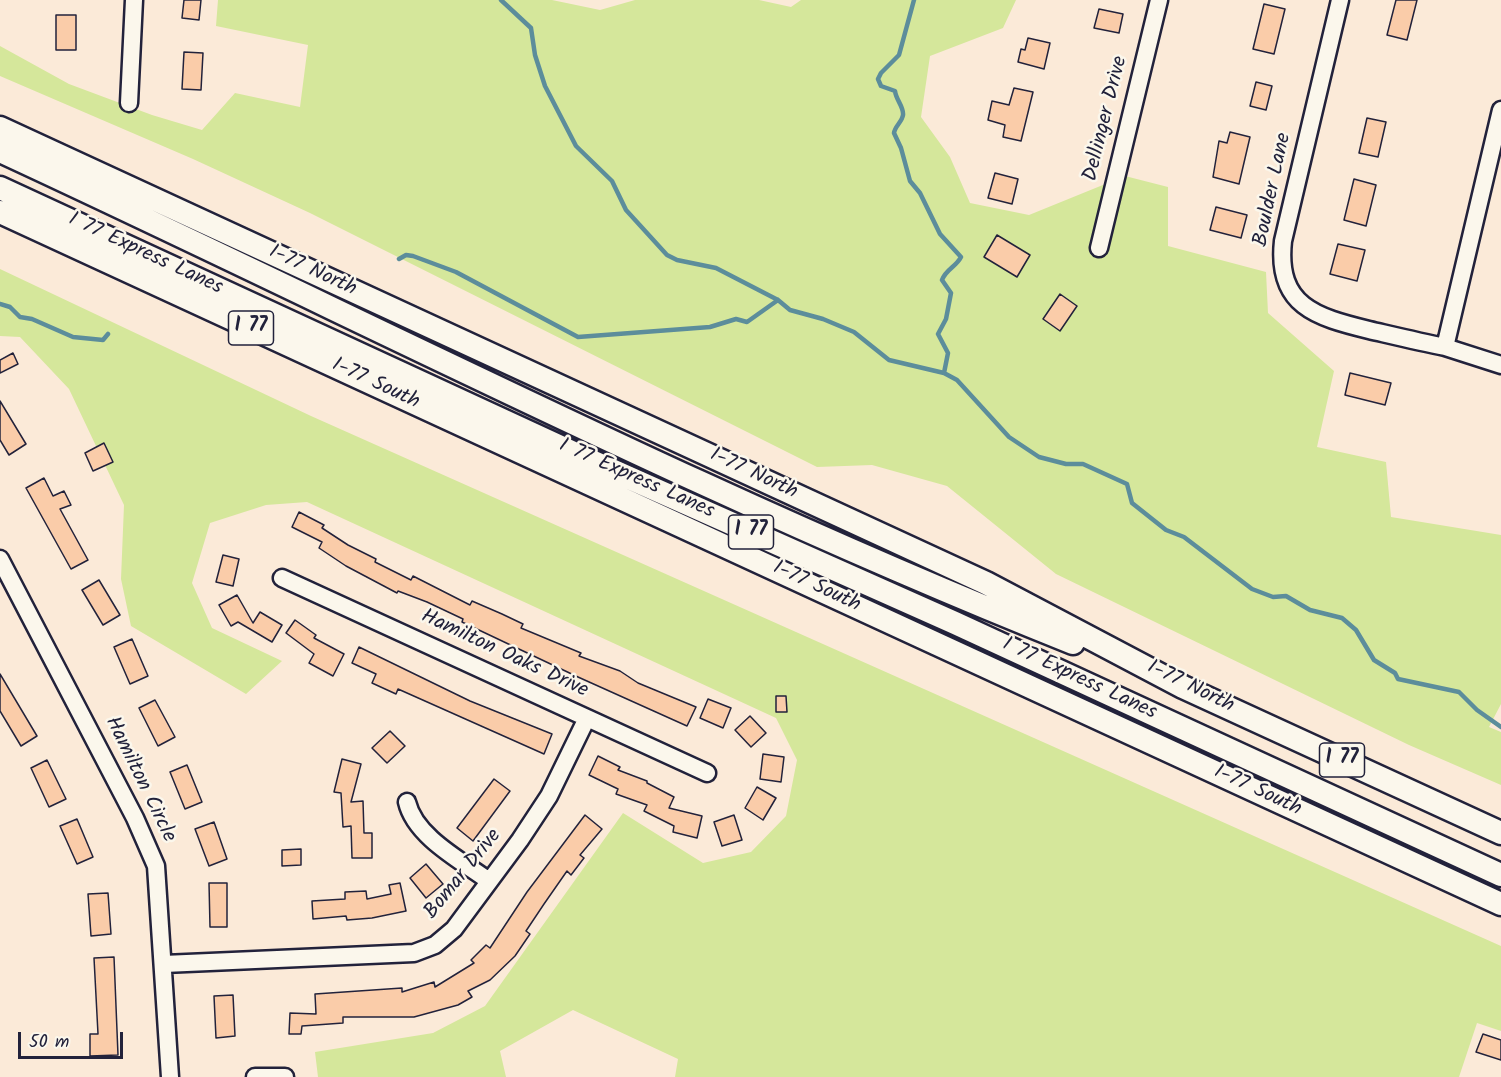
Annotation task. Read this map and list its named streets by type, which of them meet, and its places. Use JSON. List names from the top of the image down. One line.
{"streets":{"highway":["I 77 Express Lanes","I-77 North","I 77","I-77 South"],"street":["Dellinger Drive","Boulder Lane","Hamilton Oaks Drive","Hamilton Circle","Bomar Drive"]},"crossings":[["I 77 Express Lanes","I-77 North"],["Hamilton Oaks Drive","Bomar Drive"],["Hamilton Circle","Bomar Drive"]],"scale_bar":"50 m"}
